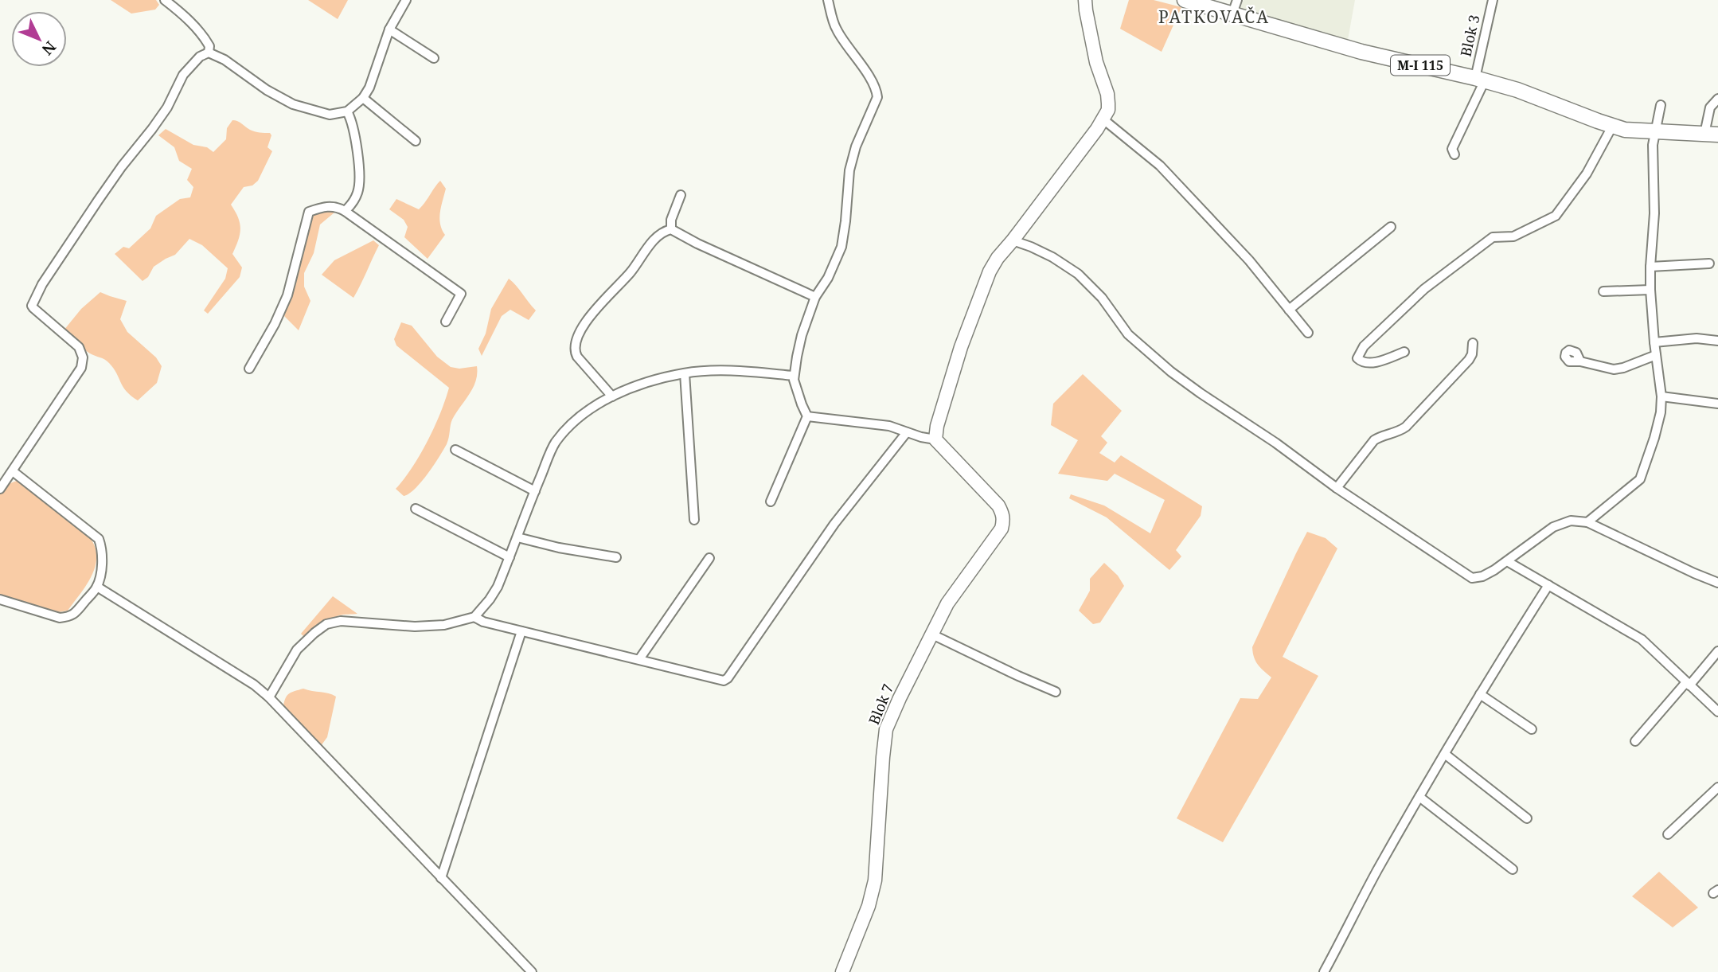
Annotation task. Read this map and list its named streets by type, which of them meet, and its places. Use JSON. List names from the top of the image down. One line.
{"streets":{"main road":["M-I 115"],"street":["Blok 3","Blok 7"]},"crossings":[["Blok 3","M-I 115"]],"districts":["PATKOVAČA"],"north":"bottom right"}
